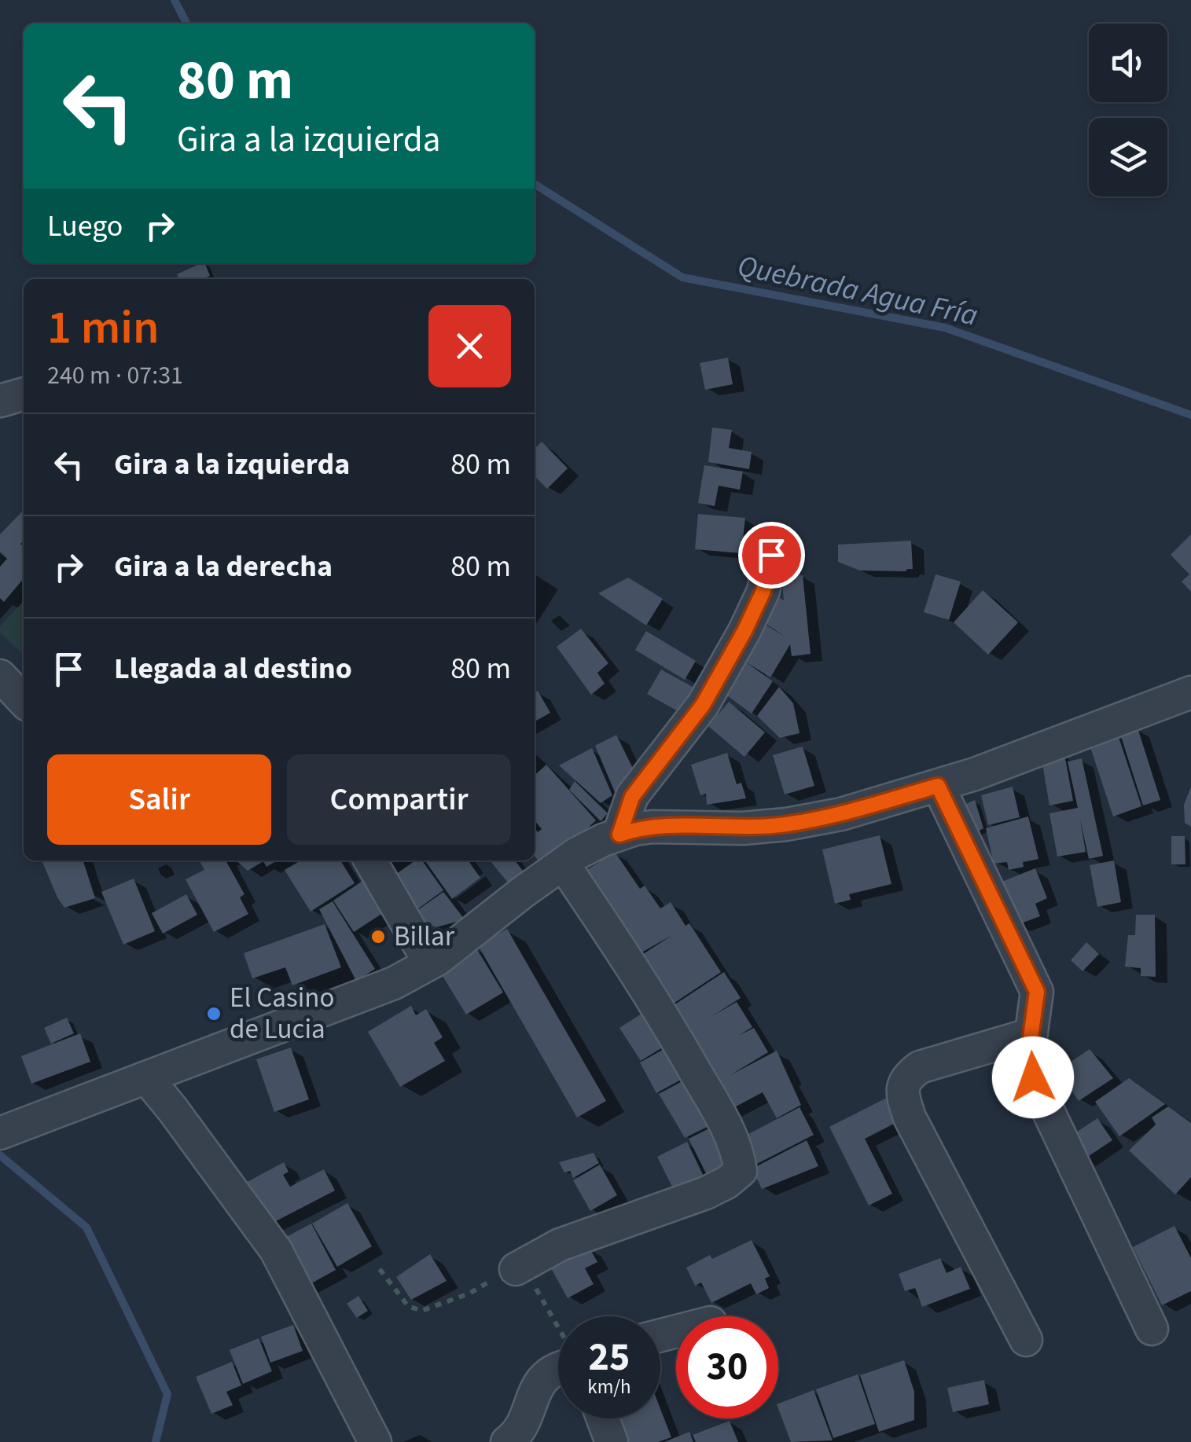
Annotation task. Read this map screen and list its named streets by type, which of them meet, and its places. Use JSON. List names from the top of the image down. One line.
{"water":["Quebrada Agua Fría"],"places":["Billar","El Casino de Lucia"],"page":{"turn":["80 m","Gira a la izquierda"],"then":"Luego","heading":["1 min","240 m · 07:31"],"list":[{"name":"Gira a la izquierda","value":"80 m"},{"name":"Gira a la derecha","value":"80 m"},{"name":"Llegada al destino","value":"80 m"}],"buttons":["Salir","Compartir"],"speed":"25 km/h","limit":"30"}}
